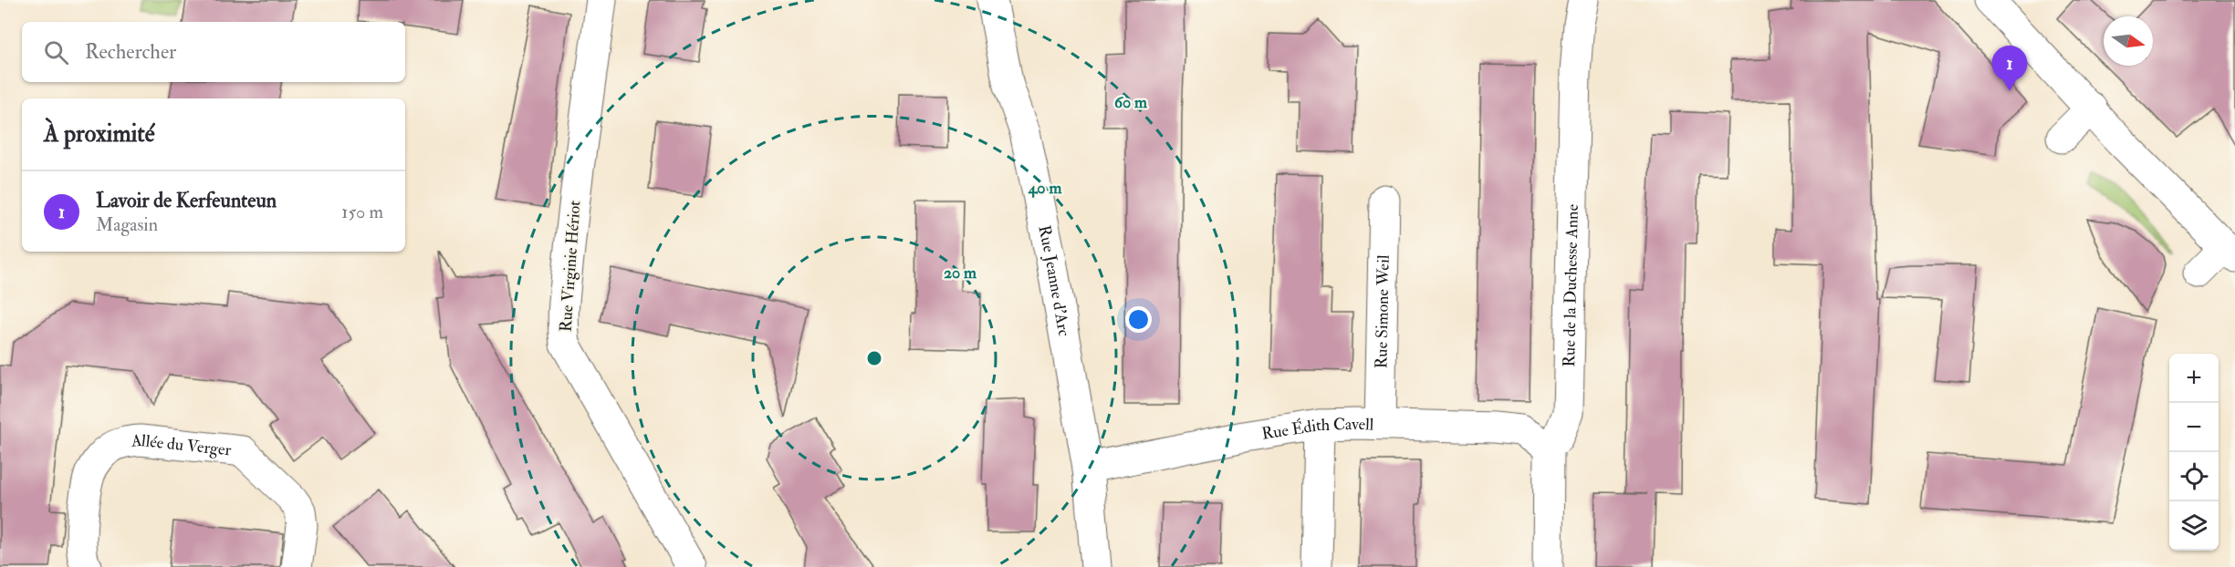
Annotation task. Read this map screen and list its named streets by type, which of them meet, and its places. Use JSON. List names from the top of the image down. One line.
{"streets":{"street":["Rue Virginie Hériot","Rue Jeanne d'Arc","Rue de la Duchesse Anne","Rue Simone Weil","Rue Édith Cavell","Allée du Verger"]},"crossings":[["Rue Jeanne d'Arc","Rue Édith Cavell"],["Rue de la Duchesse Anne","Rue Édith Cavell"],["Rue Simone Weil","Rue Édith Cavell"]],"north":"right","page":{"search":"Rechercher","pins":"1","heading":"À proximité","list":[{"mark":"1","name":"Lavoir de Kerfeunteun","note":"Magasin","value":"150 m"}],"map_buttons":["+","−"]},"rings":["60 m","40 m","20 m"]}
